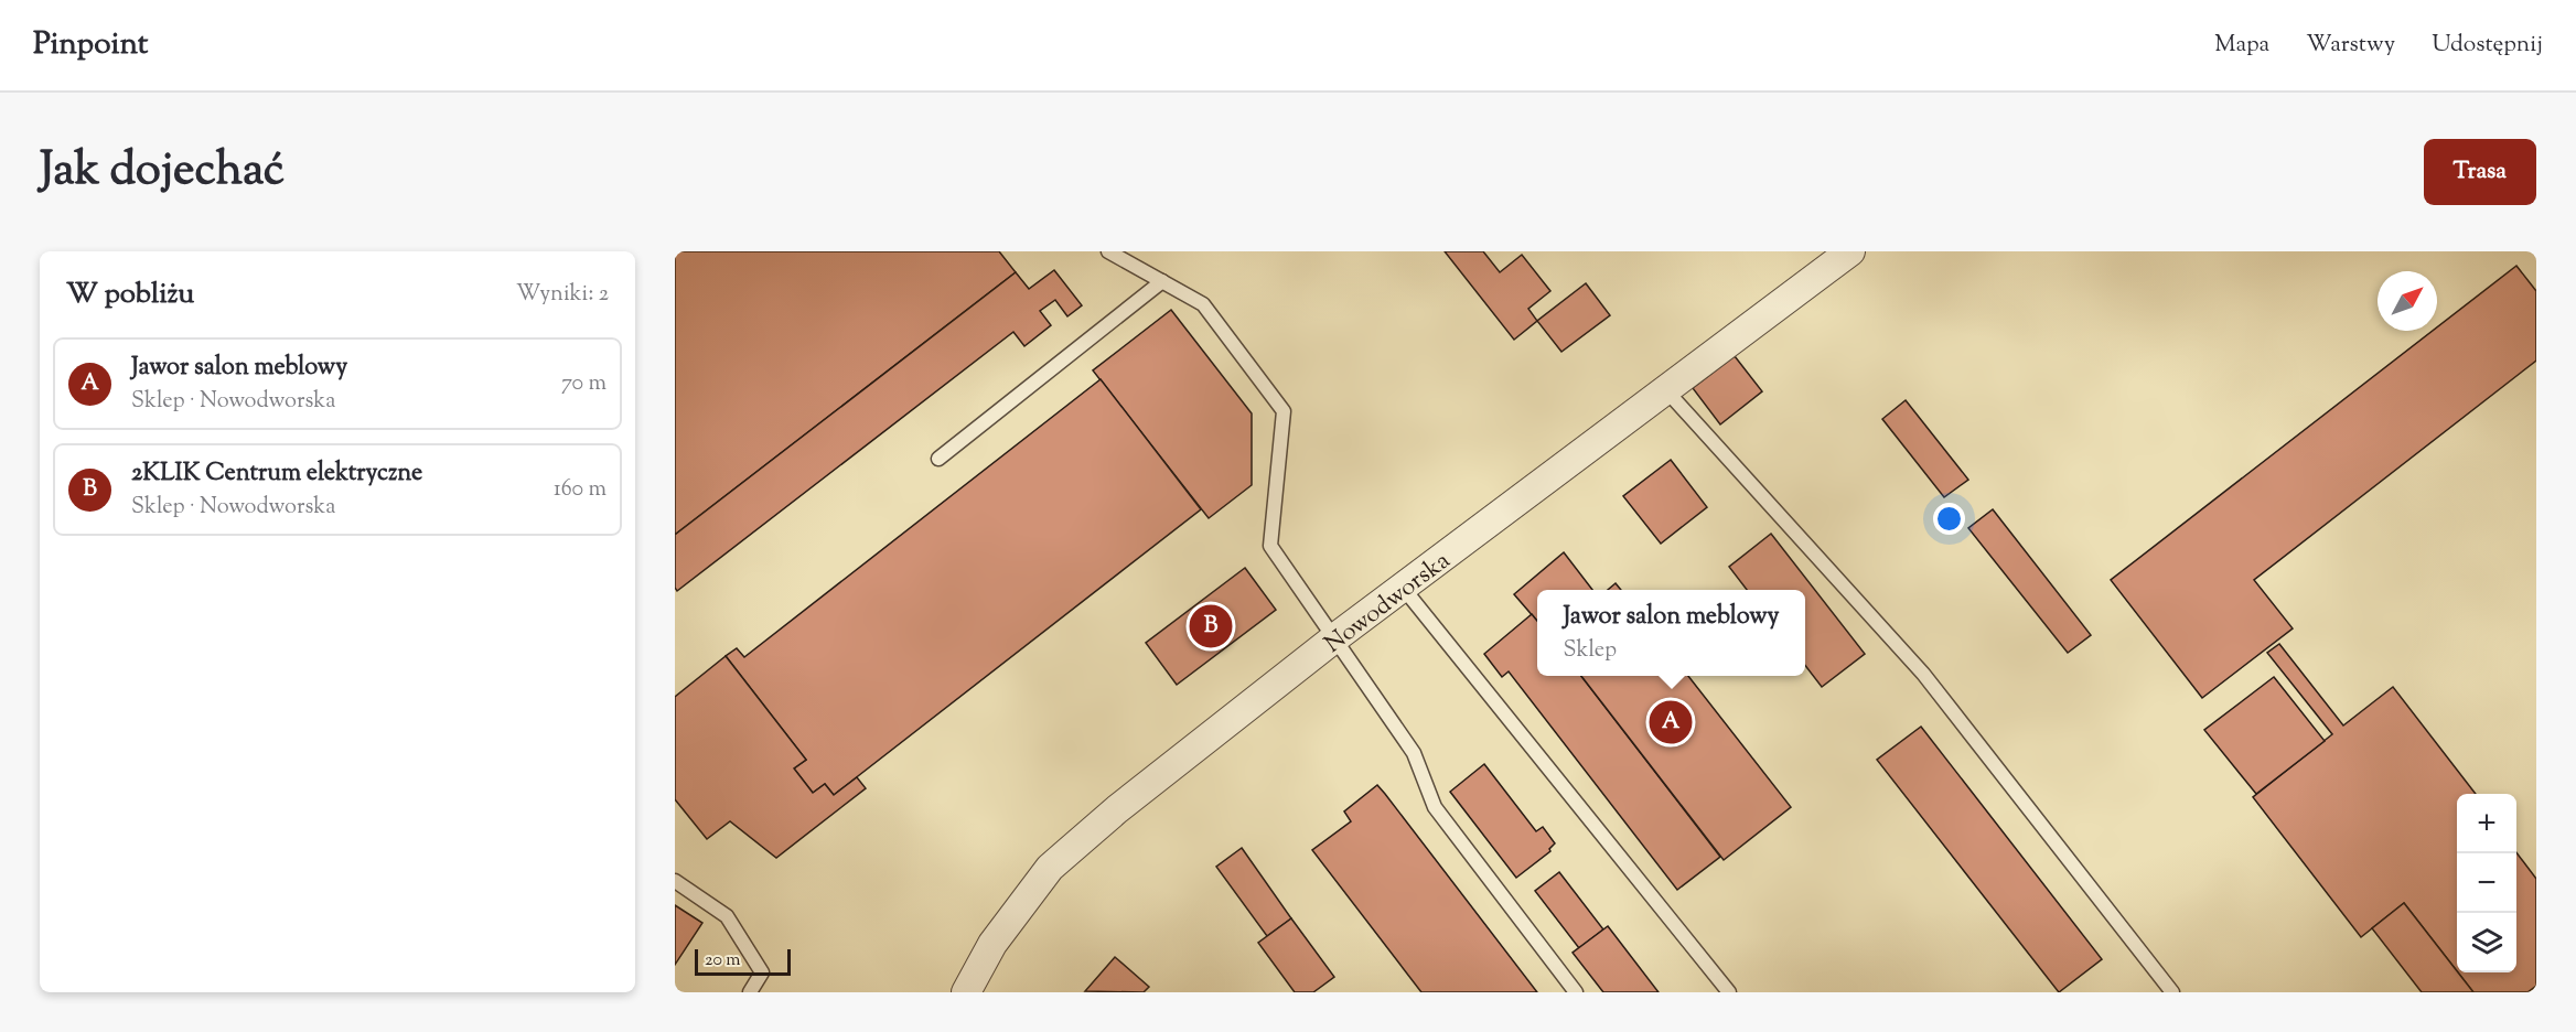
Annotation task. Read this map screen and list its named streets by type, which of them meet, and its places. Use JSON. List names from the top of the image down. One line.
{"streets":{"street":["Nowodworska"]},"scale_bar":"20 m","north":"top right","page":{"header":"Pinpoint","nav":["Mapa","Warstwy","Udostępnij"],"title":"Jak dojechać","buttons":"Trasa","heading":["W pobliżu","Wyniki: 2"],"list":[{"mark":"A","name":"Jawor salon meblowy","note":"Sklep · Nowodworska","value":"70 m"},{"mark":"B","name":"2KLIK Centrum elektryczne","note":"Sklep · Nowodworska","value":"160 m"}],"popup":["Jawor salon meblowy","Sklep"],"pins":["B","A"],"map_buttons":["+","−"],"scale":"20 m"}}
